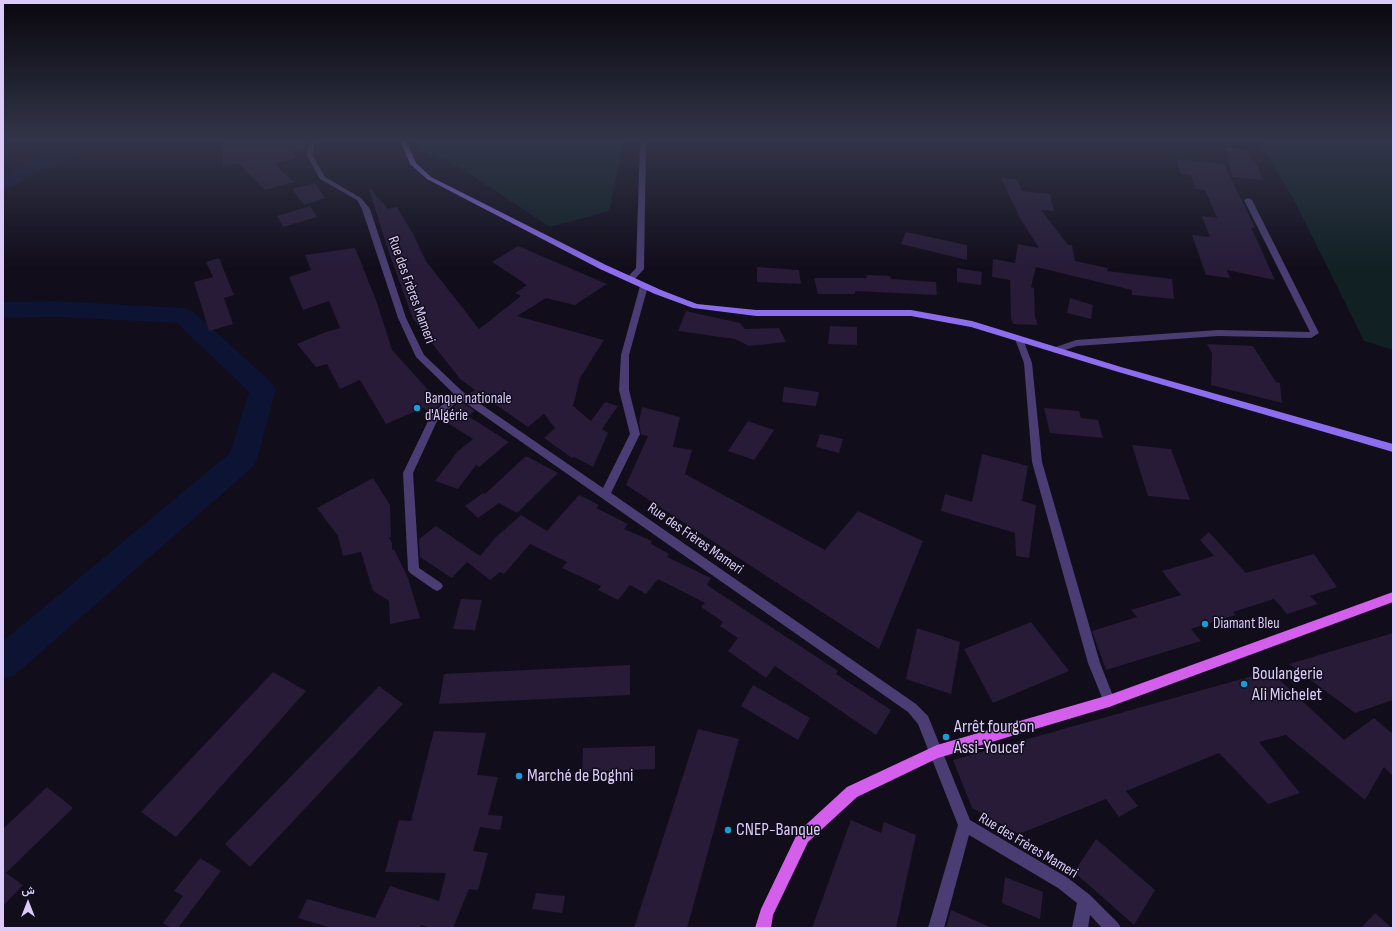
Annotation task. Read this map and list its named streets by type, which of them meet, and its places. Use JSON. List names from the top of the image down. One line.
{"streets":{"street":["Rue des Frères Mameri"]},"places":["Banque nationale d'Algérie","Diamant Bleu","Boulangerie Ali Michelet","Arrêt fourgon Assi-Youcef","Marché de Boghni","CNEP-Banque"],"north":"top"}
